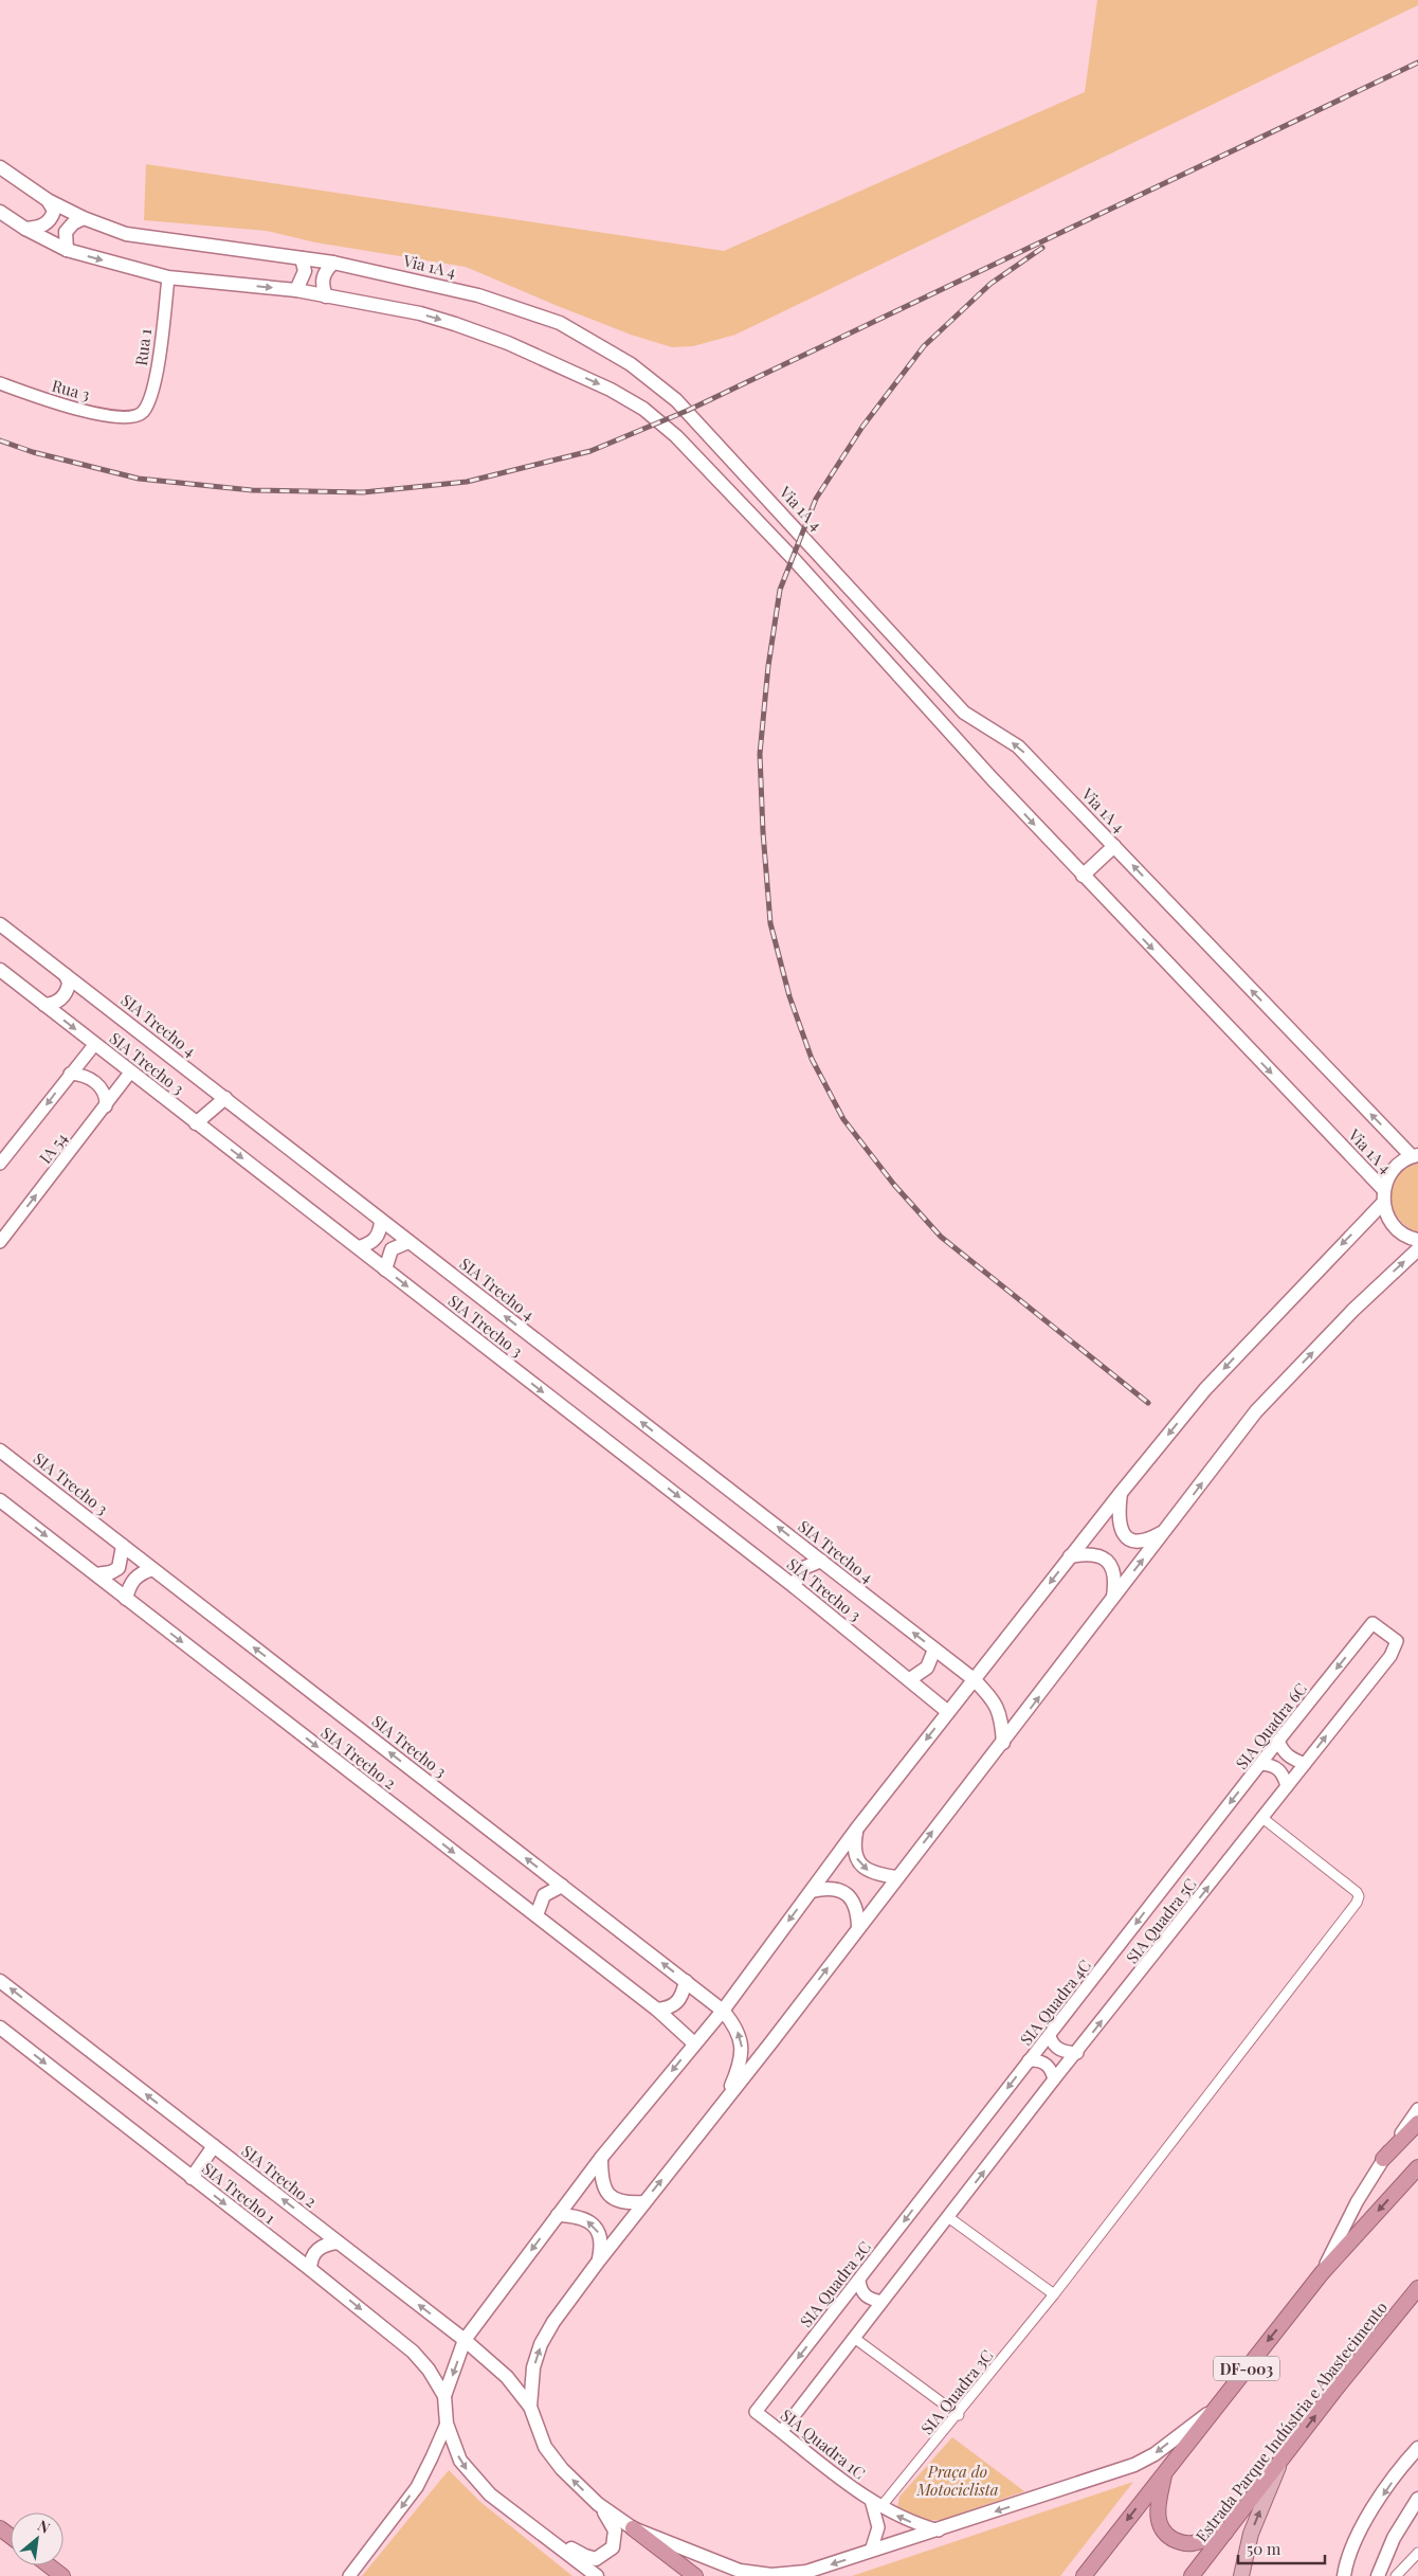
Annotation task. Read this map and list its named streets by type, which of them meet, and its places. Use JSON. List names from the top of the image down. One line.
{"streets":{"highway":["DF-003","Estrada Parque Indústria e Abastecimento"],"main road":["Via 1A 4","SIA Trecho 4","SIA Trecho 3","SIA Trecho 2","SIA Trecho 1"],"street":["Rua 1","Rua 3","IA 54","SIA Quadra 6C","SIA Quadra 5C","SIA Quadra 4C","SIA Quadra 2C","SIA Quadra 3C","SIA Quadra 1C"]},"crossings":[["Via 1A 4","Rua 1"],["Rua 1","Rua 3"],["SIA Trecho 3","IA 54"],["SIA Quadra 6C","SIA Quadra 5C"],["SIA Quadra 6C","SIA Quadra 4C"],["SIA Quadra 4C","SIA Quadra 2C"],["SIA Quadra 2C","SIA Quadra 1C"],["SIA Quadra 3C","SIA Quadra 1C"]],"one_way":["SIA Trecho 4","SIA Quadra 6C","SIA Quadra 5C","SIA Quadra 4C","SIA Trecho 1"],"parks":["Praça do Motociclista"],"scale_bar":"50 m","north":"top right"}
